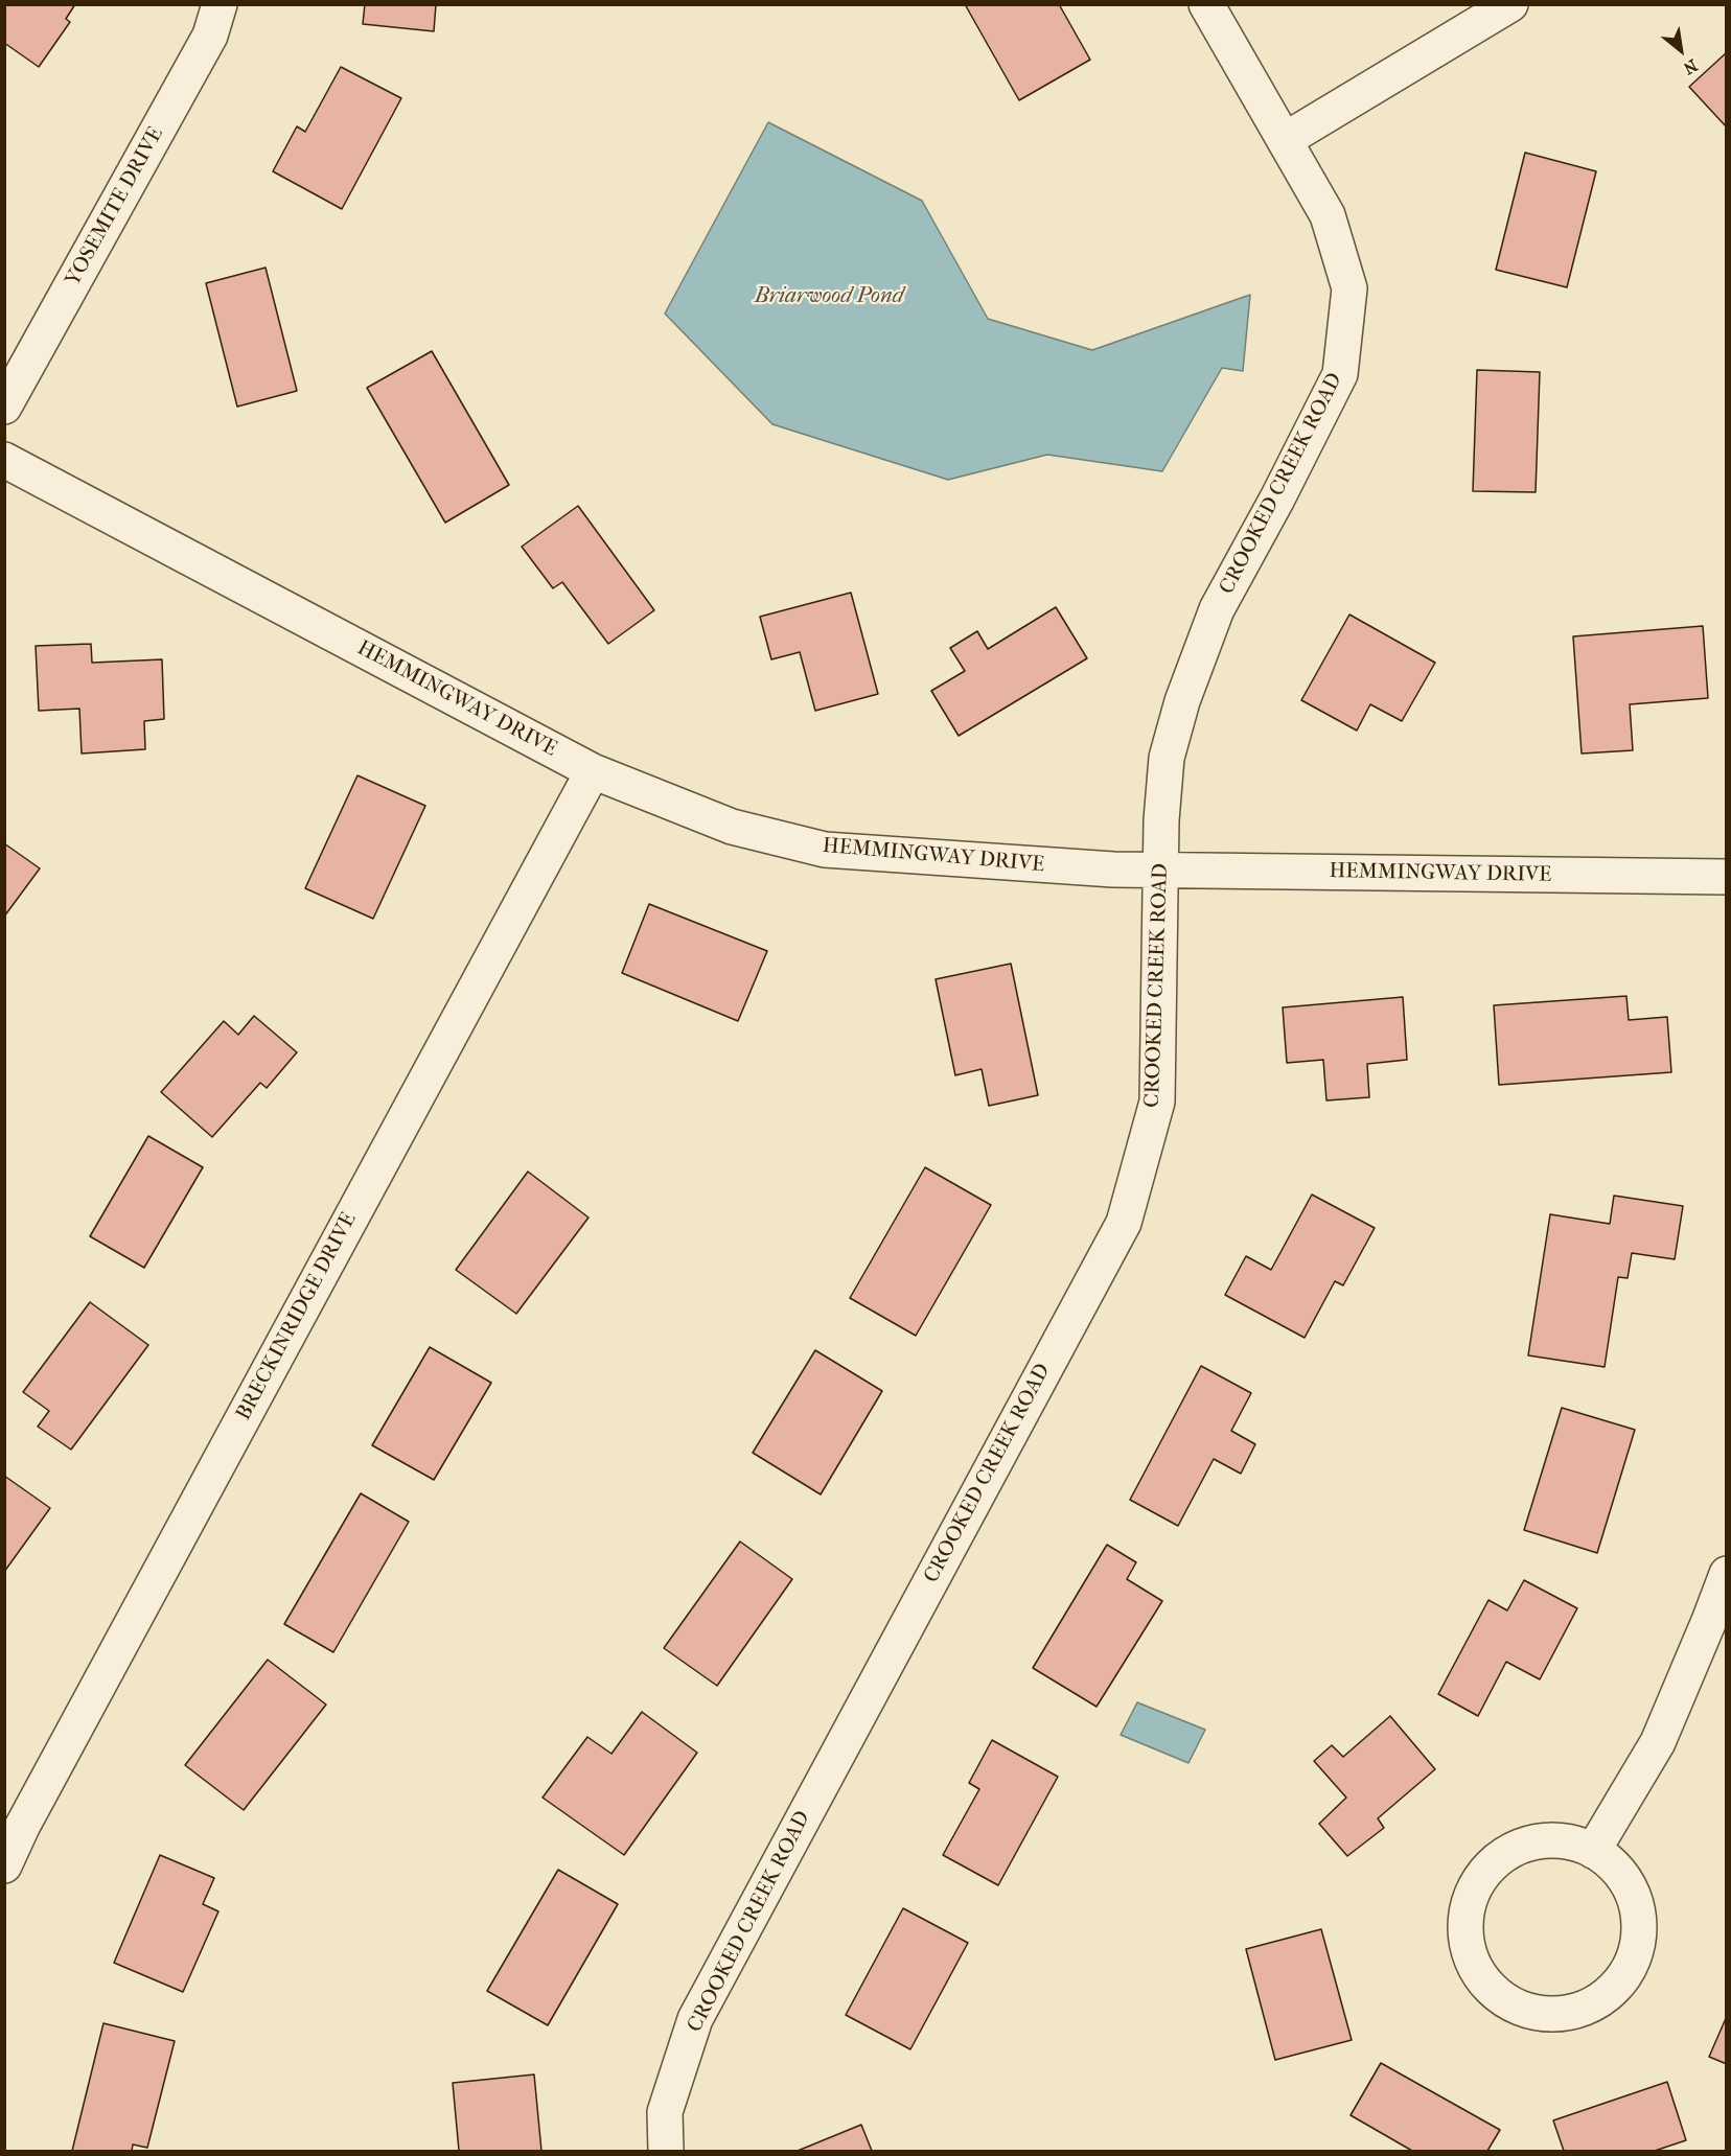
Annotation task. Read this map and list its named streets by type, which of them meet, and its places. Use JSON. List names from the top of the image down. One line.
{"streets":{"street":["YOSEMITE DRIVE","CROOKED CREEK ROAD","HEMMINGWAY DRIVE","BRECKINRIDGE DRIVE"]},"crossings":[["CROOKED CREEK ROAD","HEMMINGWAY DRIVE"],["HEMMINGWAY DRIVE","BRECKINRIDGE DRIVE"]],"water":["Briarwood Pond"],"north":"bottom right"}
